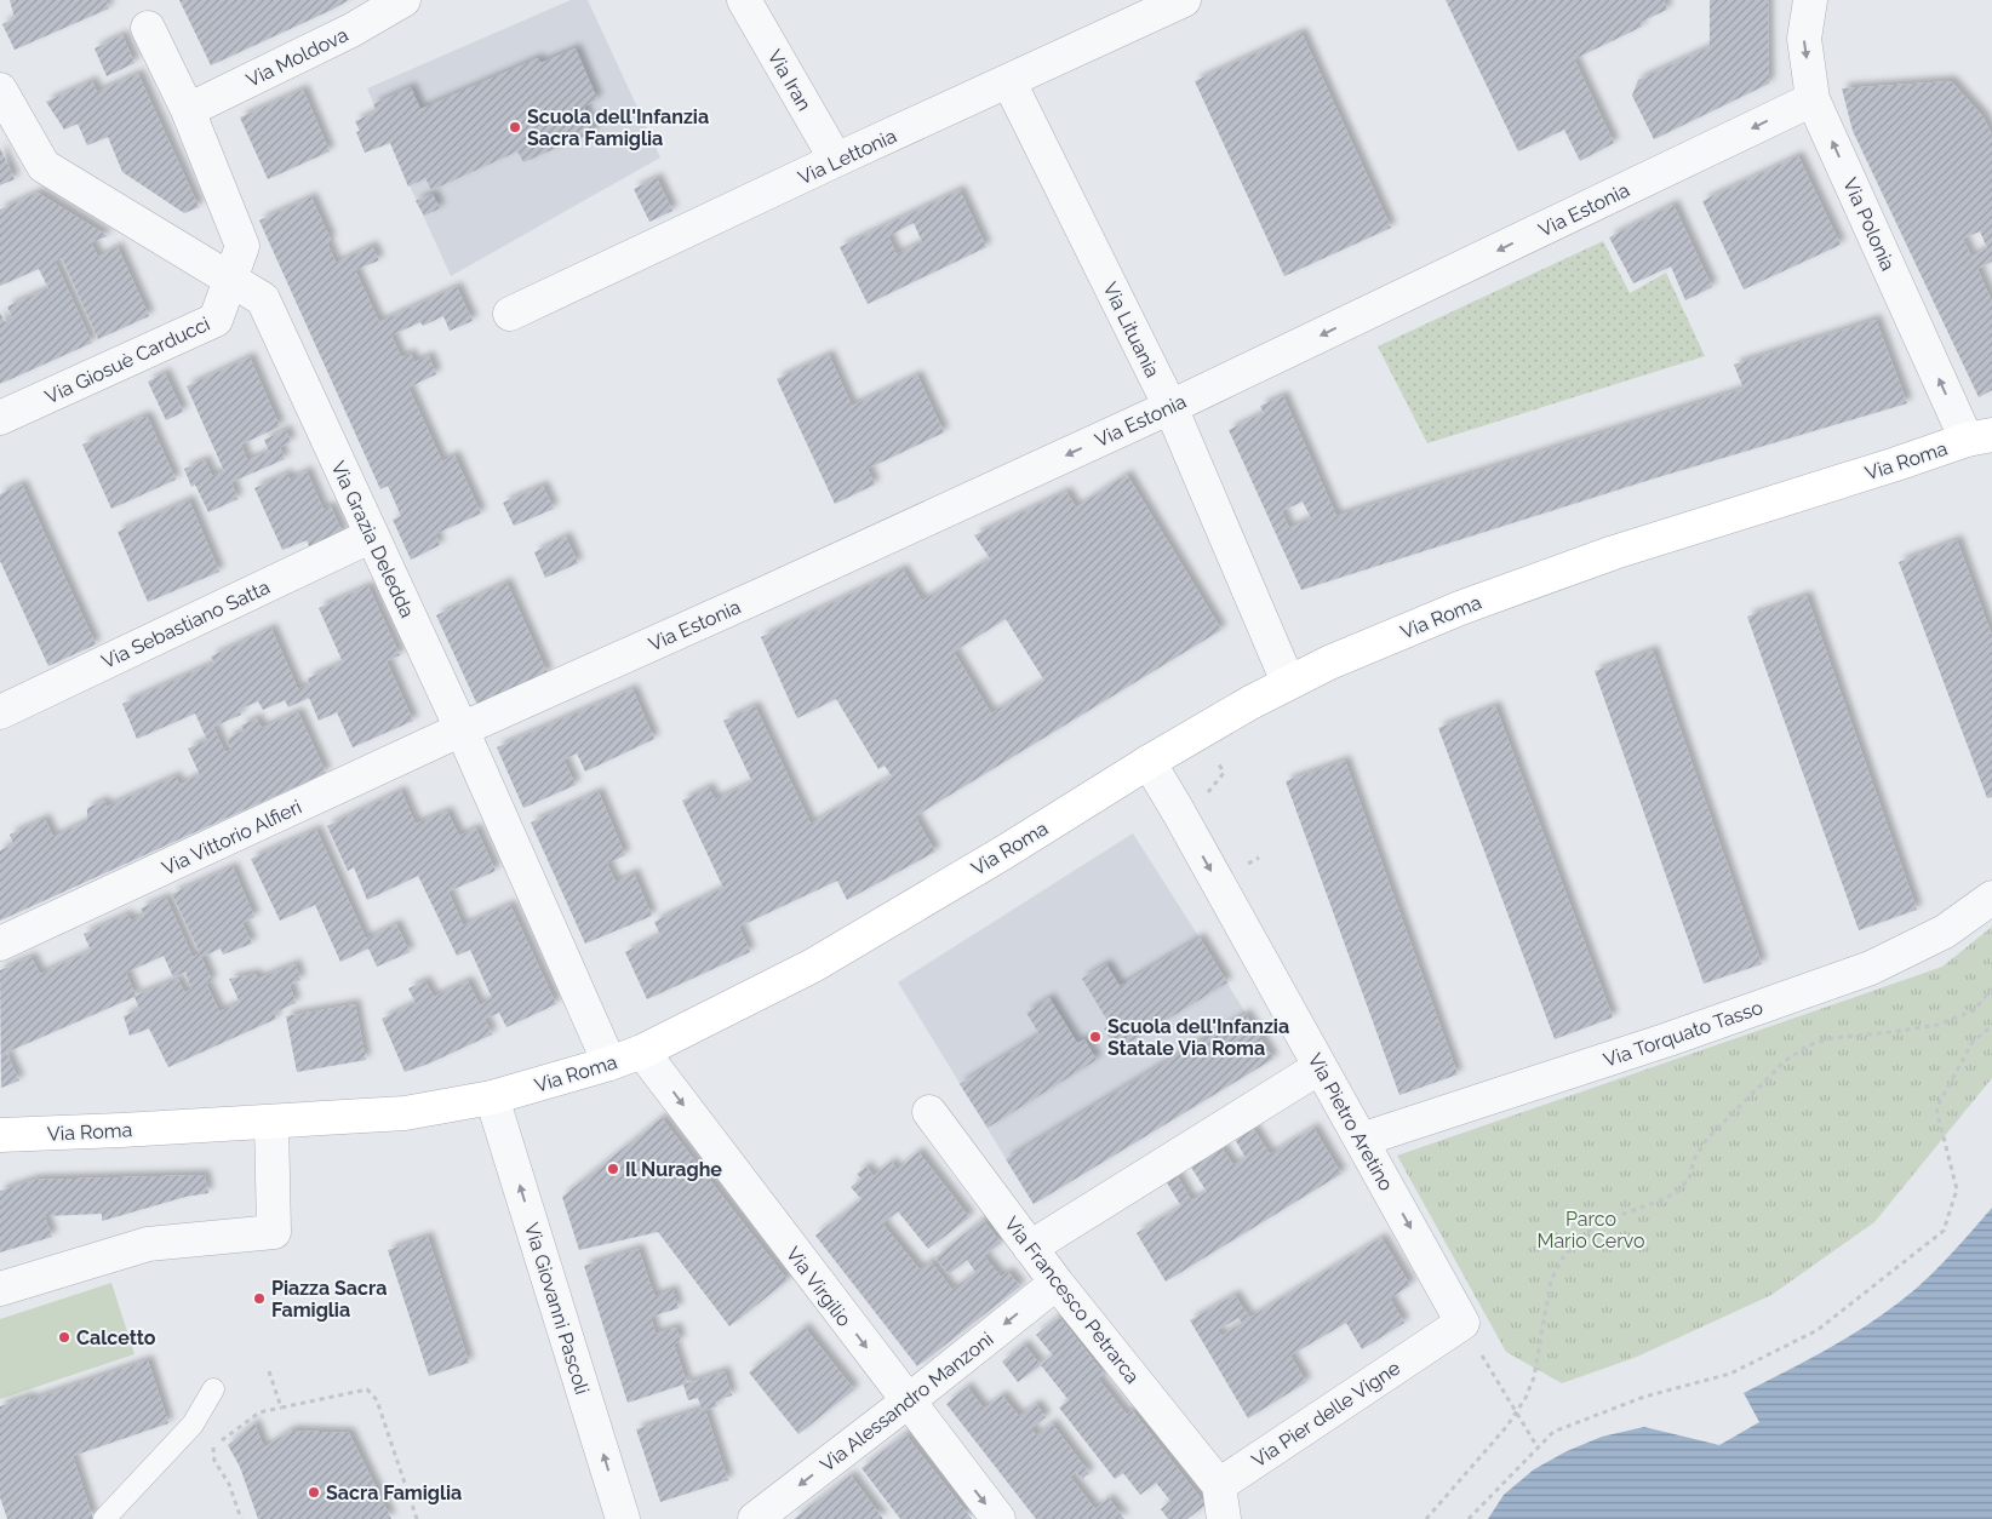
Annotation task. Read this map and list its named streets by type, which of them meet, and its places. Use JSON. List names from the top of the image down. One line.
{"streets":{"main road":["Via Roma"],"street":["Via Moldova","Via Iran","Via Lettonia","Via Estonia","Via Polonia","Via Lituania","Via Giosuè Carducci","Via Grazia Deledda","Via Sebastiano Satta","Via Vittorio Alfieri","Via Torquato Tasso","Via Pietro Aretino","Via Virgilio","Via Francesco Petrarca","Via Giovanni Pascoli","Via Alessandro Manzoni","Via Pier delle Vigne"]},"crossings":[["Via Iran","Via Lettonia"],["Via Lettonia","Via Lituania"],["Via Estonia","Via Polonia"],["Via Estonia","Via Lituania"],["Via Estonia","Via Grazia Deledda"],["Via Estonia","Via Vittorio Alfieri"],["Via Polonia","Via Roma"],["Via Lituania","Via Roma"],["Via Giosuè Carducci","Via Grazia Deledda"],["Via Roma","Via Grazia Deledda"],["Via Roma","Via Pietro Aretino"],["Via Roma","Via Virgilio"],["Via Roma","Via Giovanni Pascoli"],["Via Grazia Deledda","Via Sebastiano Satta"],["Via Grazia Deledda","Via Vittorio Alfieri"],["Via Torquato Tasso","Via Pietro Aretino"],["Via Pietro Aretino","Via Pier delle Vigne"],["Via Virgilio","Via Alessandro Manzoni"],["Via Francesco Petrarca","Via Alessandro Manzoni"],["Via Francesco Petrarca","Via Pier delle Vigne"]],"one_way":["Via Estonia","Via Pietro Aretino","Via Virgilio","Via Giovanni Pascoli","Via Alessandro Manzoni"],"parks":["Parco Mario Cervo"],"places":["Scuola dell'Infanzia Sacra Famiglia","Scuola dell'Infanzia Statale Via Roma","Il Nuraghe","Piazza Sacra Famiglia","Calcetto","Sacra Famiglia"]}
